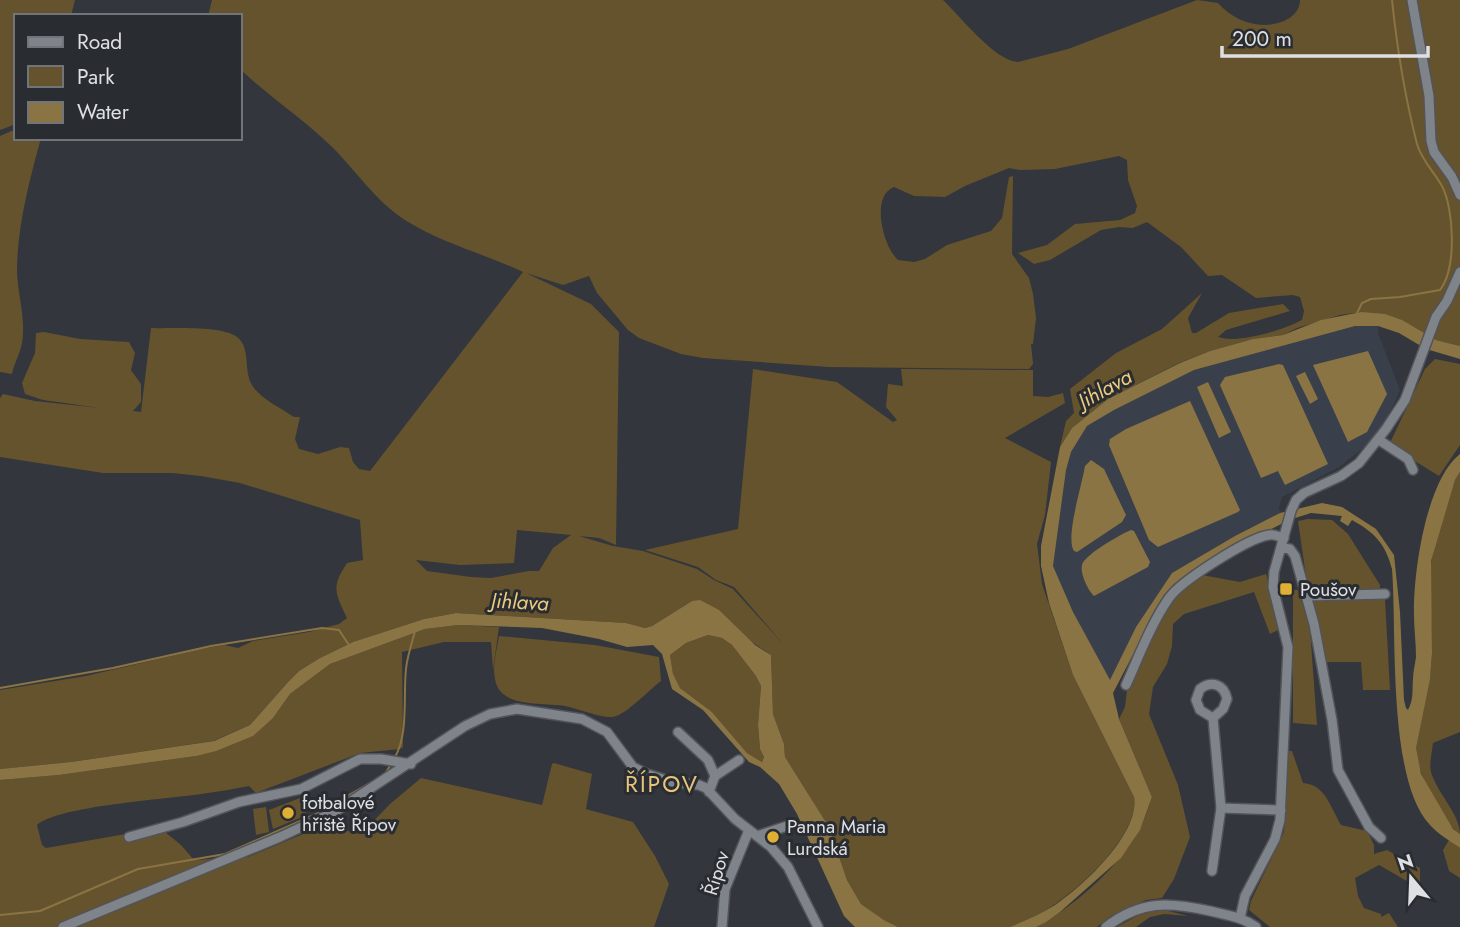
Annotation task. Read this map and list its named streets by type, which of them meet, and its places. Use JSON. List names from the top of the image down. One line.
{"streets":{"street":["Řípov"]},"districts":["ŘÍPOV"],"water":["Jihlava"],"places":{"transit":["Poušov"],"other":["fotbalové hřiště Řípov","Panna Maria Lurdská"]},"legend":["Road","Park","Water"],"scale_bar":"200 m","north":"top"}
